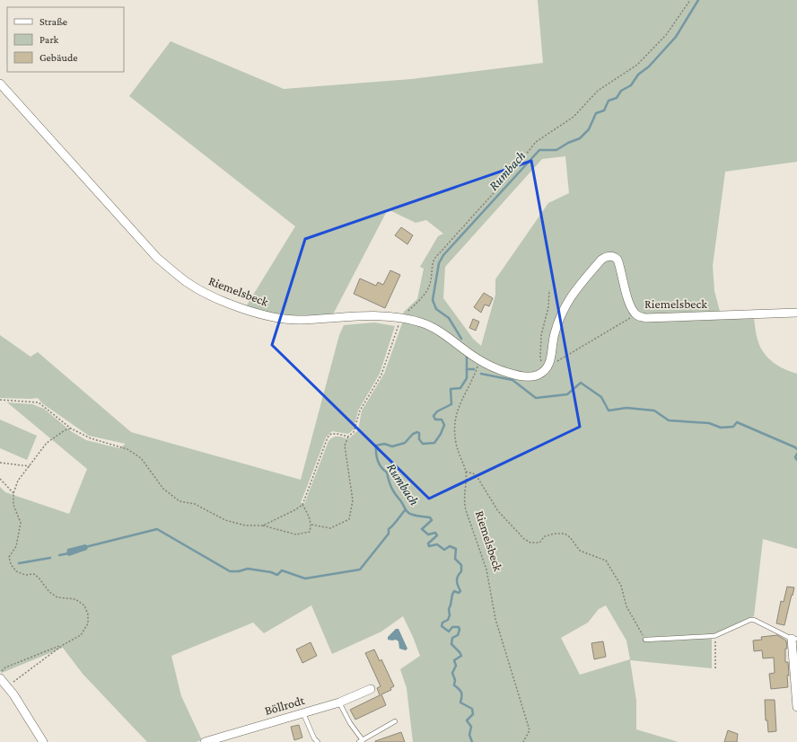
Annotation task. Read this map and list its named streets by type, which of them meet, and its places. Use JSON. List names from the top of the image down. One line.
{"streets":{"street":["Riemelsbeck","Böllrodt"]},"water":["Rumbach"],"legend":["Straße","Park","Gebäude"]}
